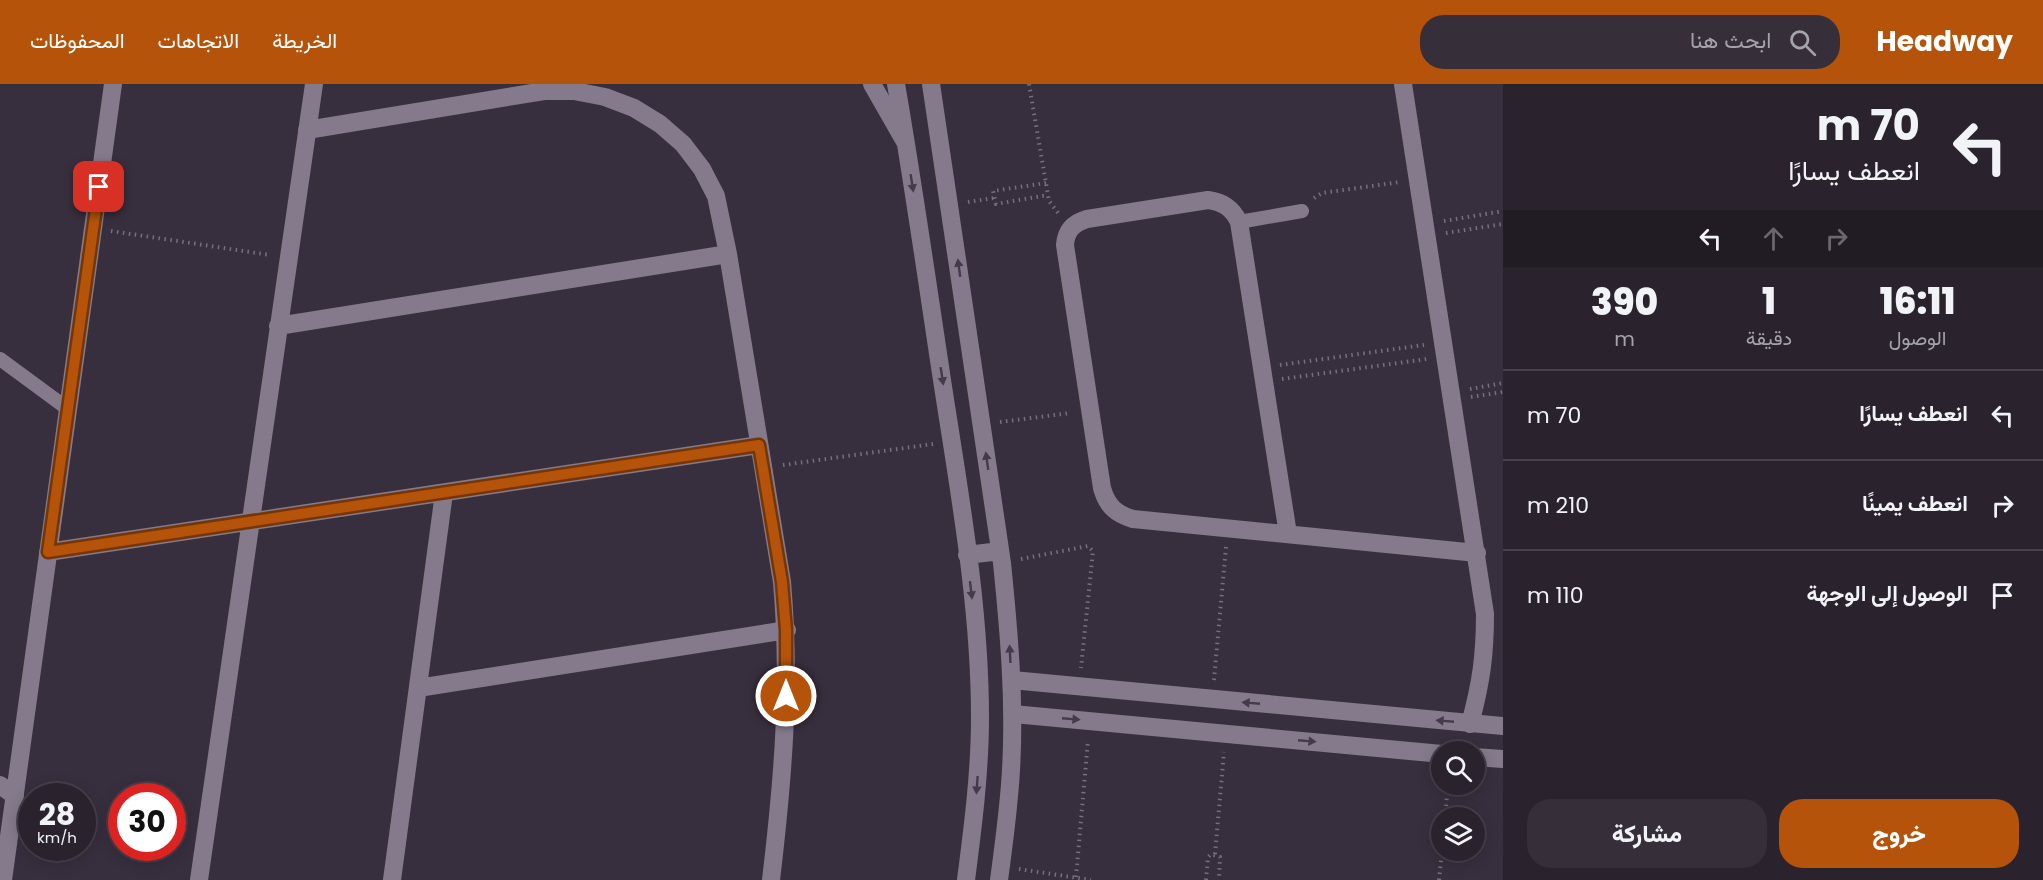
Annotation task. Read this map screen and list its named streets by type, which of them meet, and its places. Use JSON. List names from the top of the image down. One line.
{"page":{"header":"Headway","search":"ابحث هنا","nav":["الخريطة","الاتجاهات","المحفوظات"],"turn":["70 m","انعطف يسارًا"],"eta":["16:11","الوصول","1","دقيقة","390","m"],"list":[{"name":"انعطف يسارًا","value":"70 m"},{"name":"انعطف يمينًا","value":"210 m"},{"name":"الوصول إلى الوجهة","value":"110 m"}],"speed":"28 km/h","limit":"30","buttons":["خروج","مشاركة"]}}
